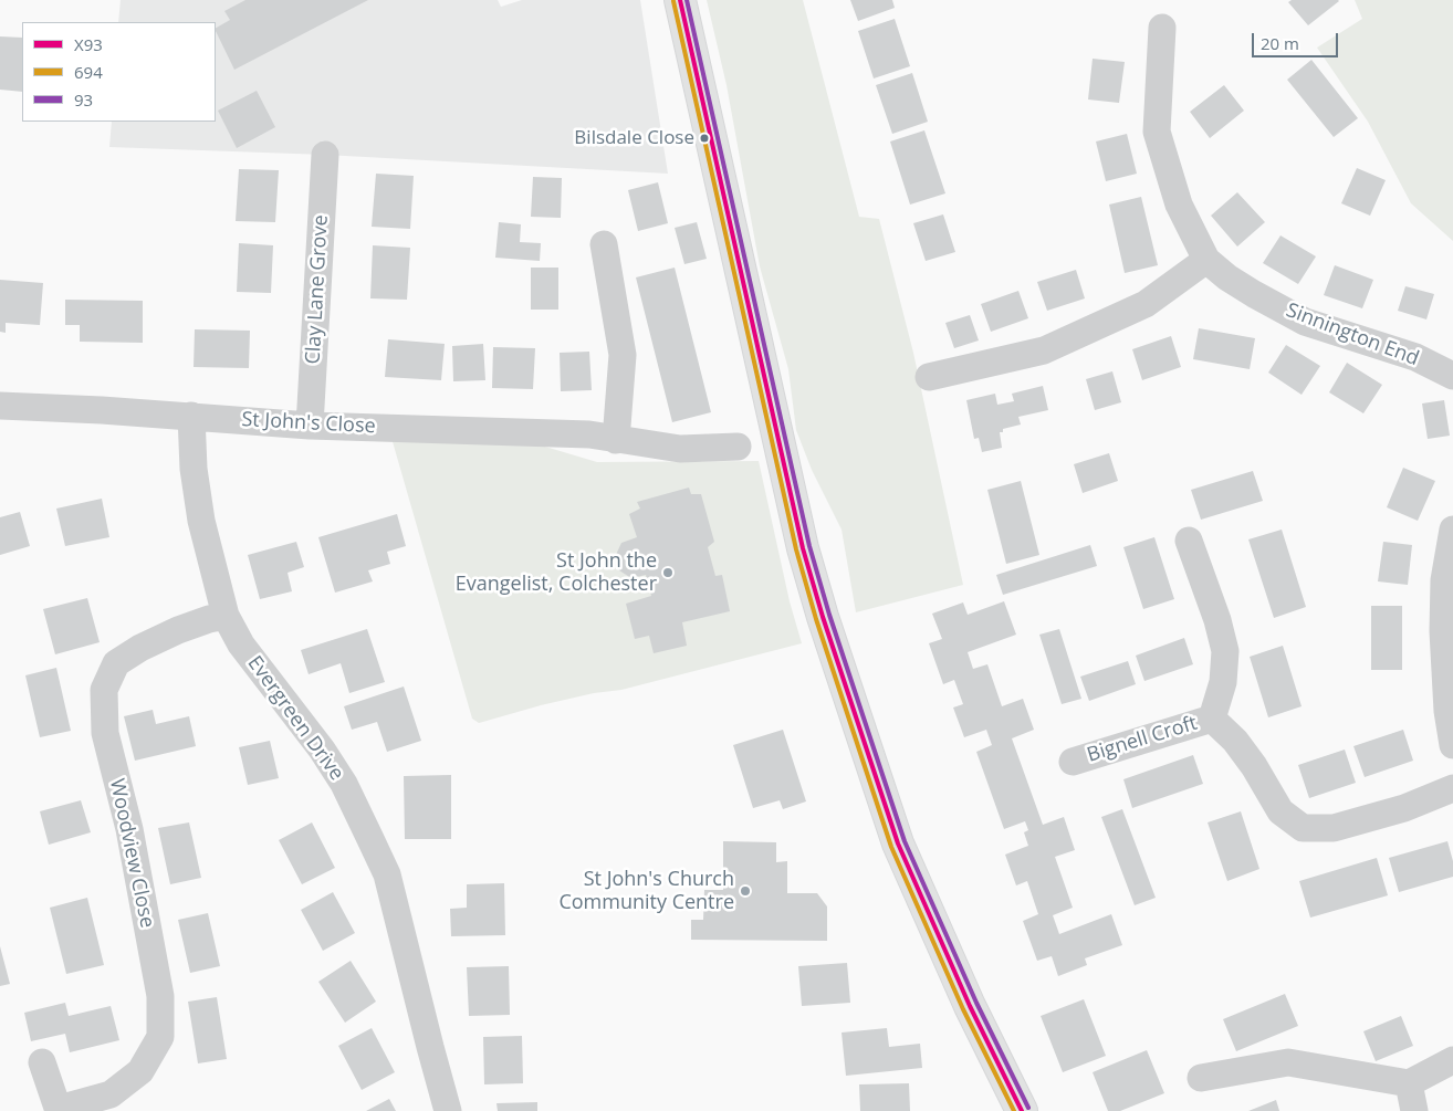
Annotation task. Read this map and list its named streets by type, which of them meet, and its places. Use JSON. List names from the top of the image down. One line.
{"streets":{"street":["Clay Lane Grove","Sinnington End","St John's Close","Evergreen Drive","Bignell Croft","Woodview Close"]},"crossings":[["Clay Lane Grove","St John's Close"],["St John's Close","Evergreen Drive"],["Evergreen Drive","Woodview Close"]],"places":["Bilsdale Close","St John the Evangelist, Colchester","St John's Church Community Centre"],"lines":["transit line X93","transit line 93","transit line 694"],"legend":["X93","694","93"],"scale_bar":"20 m"}
